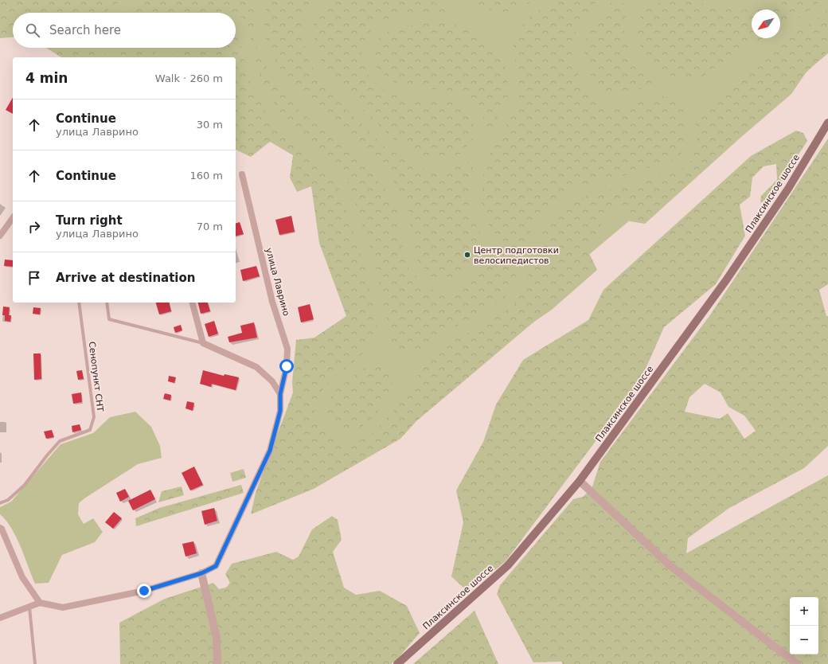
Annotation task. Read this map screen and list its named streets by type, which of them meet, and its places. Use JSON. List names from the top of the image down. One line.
{"streets":{"main road":["Плаксинское шоссе"],"street":["улица Лаврино"],"lane":["Сенопункт СНТ"]},"places":["Центр подготовки велосипедистов"],"north":"bottom left","page":{"search":"Search here","heading":["4 min","Walk · 260 m"],"list":[["Continue","улица Лаврино","30 m"],["Continue","160 m"],["Turn right","улица Лаврино","70 m"],"Arrive at destination"],"map_buttons":["+","−"]}}
